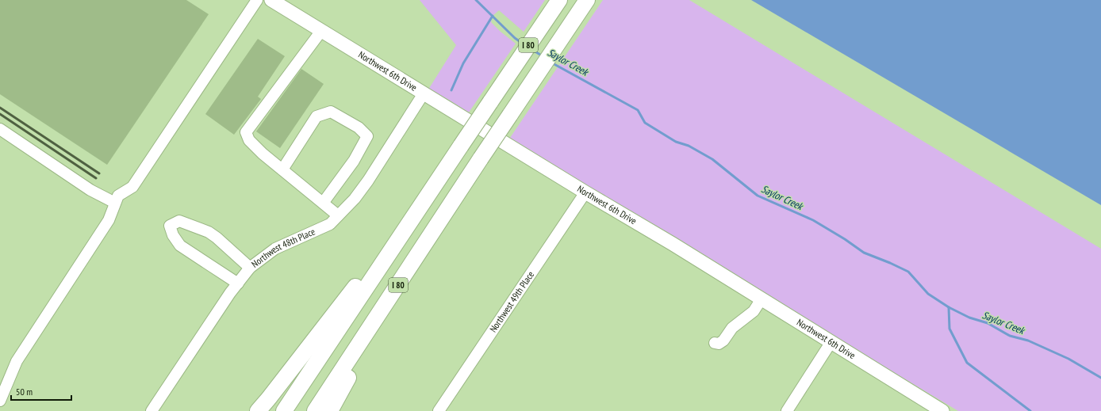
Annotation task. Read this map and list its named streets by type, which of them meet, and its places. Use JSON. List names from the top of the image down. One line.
{"streets":{"highway":["I 80"],"main road":["Northwest 6th Drive"],"street":["Northwest 48th Place","Northwest 49th Place"]},"crossings":[["Northwest 6th Drive","Northwest 48th Place"],["Northwest 6th Drive","Northwest 49th Place"]],"water":["Saylor Creek"],"scale_bar":"50 m"}
